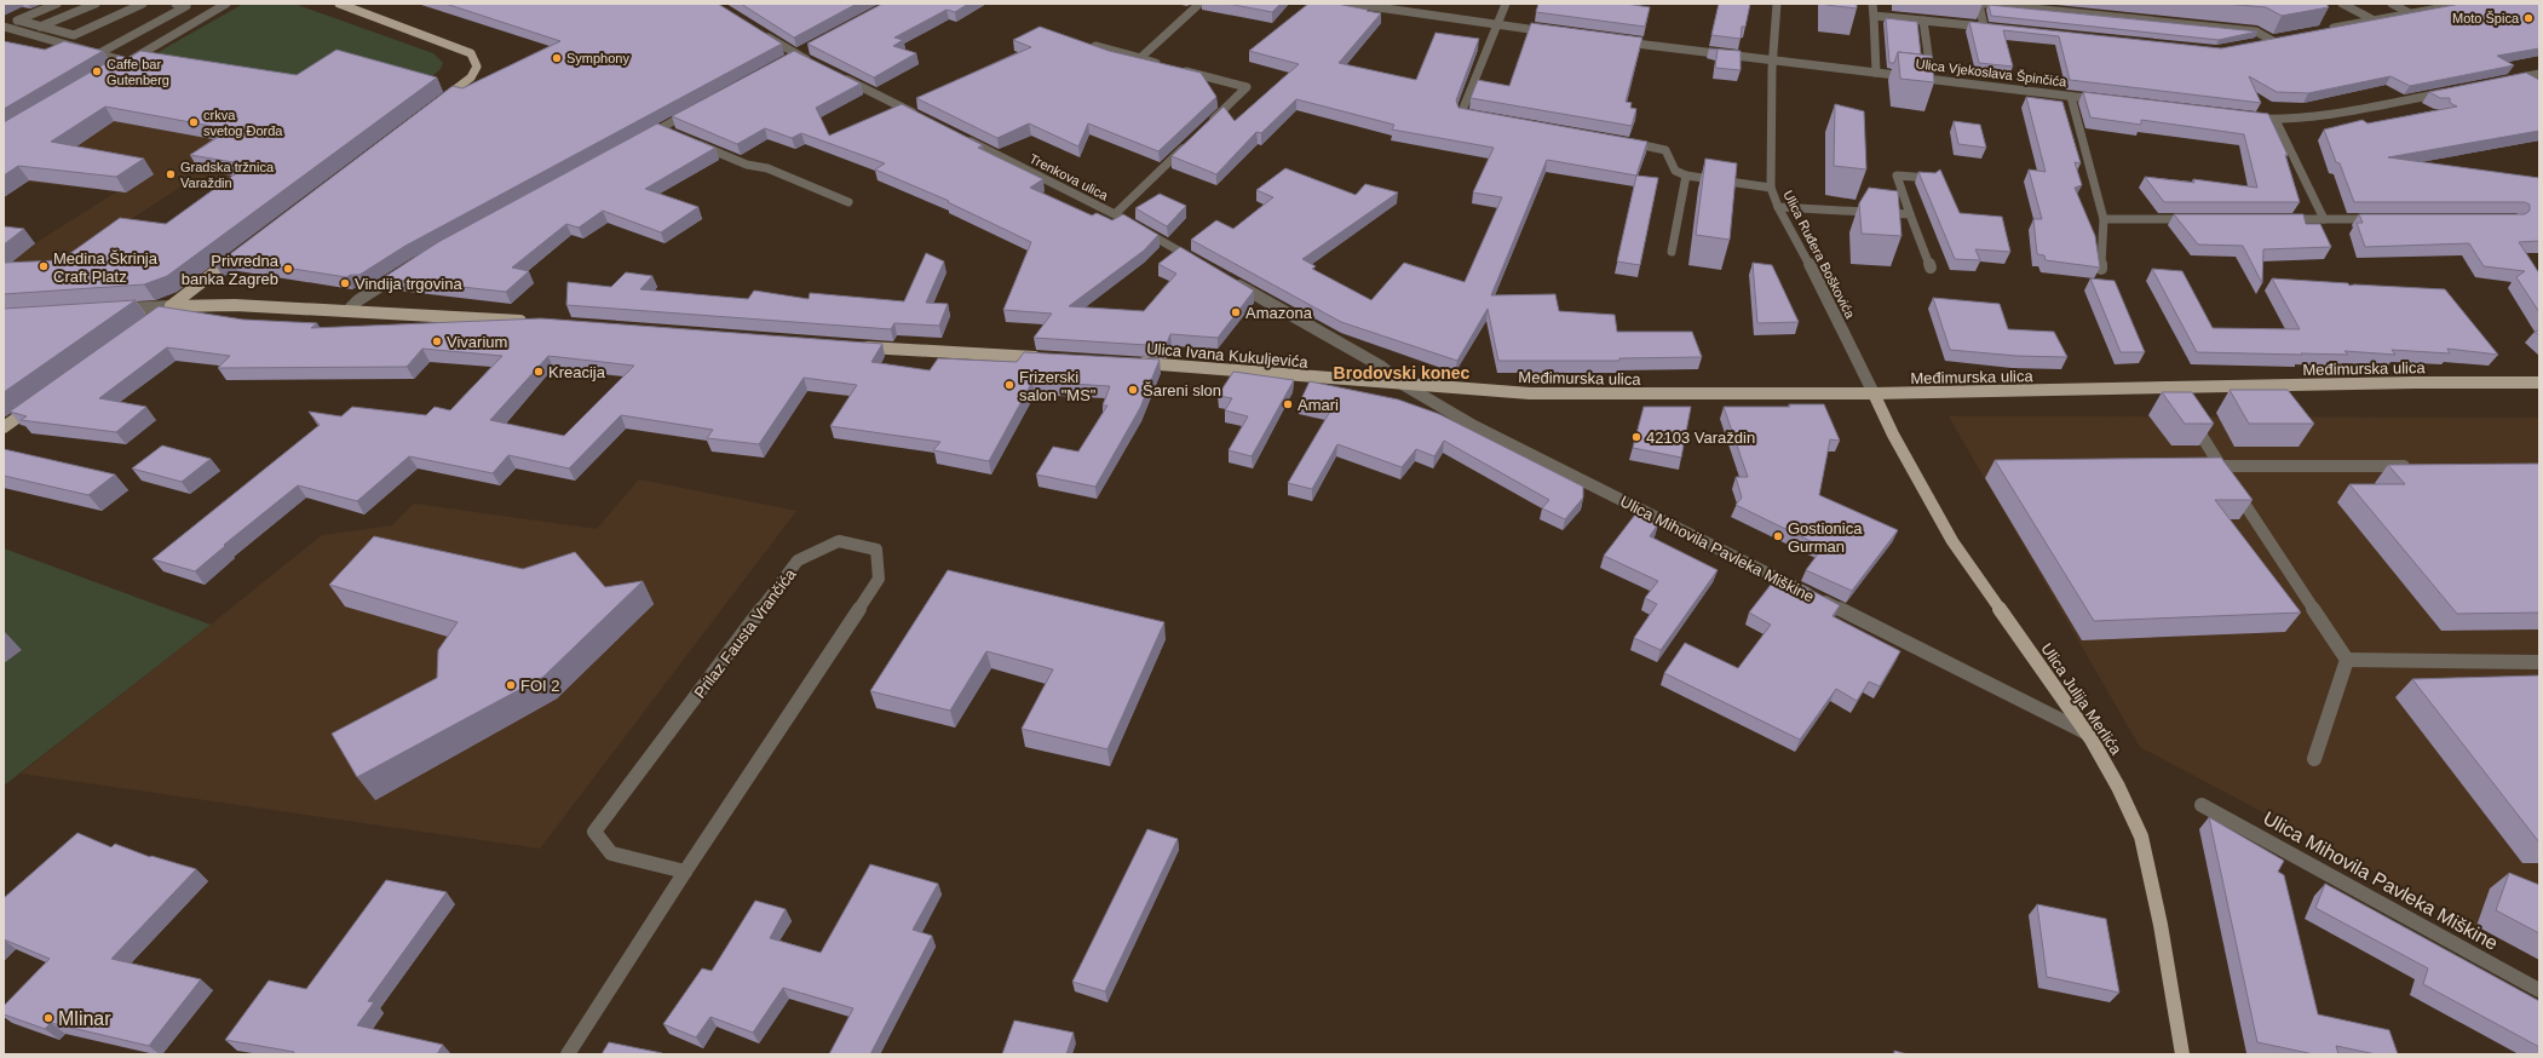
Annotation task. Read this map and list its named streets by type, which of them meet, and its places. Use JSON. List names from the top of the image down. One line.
{"streets":{"main road":["Ulica Ivana Kukuljevića","Međimurska ulica","Ulica Julija Merlića"],"street":["Ulica Vjekoslava Špinčića","Trenkova ulica","Ulica Ruđera Boškovića","Ulica Mihovila Pavleka Miškine","Prilaz Fausta Vrančića"]},"crossings":[["Ulica Vjekoslava Špinčića","Ulica Ruđera Boškovića"],["Ulica Ruđera Boškovića","Međimurska ulica"],["Ulica Ruđera Boškovića","Ulica Julija Merlića"],["Ulica Ivana Kukuljevića","Međimurska ulica"],["Ulica Ivana Kukuljevića","Ulica Mihovila Pavleka Miškine"],["Međimurska ulica","Ulica Mihovila Pavleka Miškine"],["Međimurska ulica","Ulica Julija Merlića"],["Ulica Mihovila Pavleka Miškine","Ulica Julija Merlića"]],"districts":["Brodovski konec"],"places":["Moto Špica","Symphony","Caffe bar Gutenberg","crkva svetog Đorđa","Gradska tržnica Varaždin","Medina Škrinja Craft Platz","Privredna banka Zagreb","Vindija trgovina","Amazona","Vivarium","Kreacija","Frizerski salon \"MS\"","Šareni slon","Amari","42103 Varaždin","Gostionica Gurman","FOI 2","Mlinar"]}
